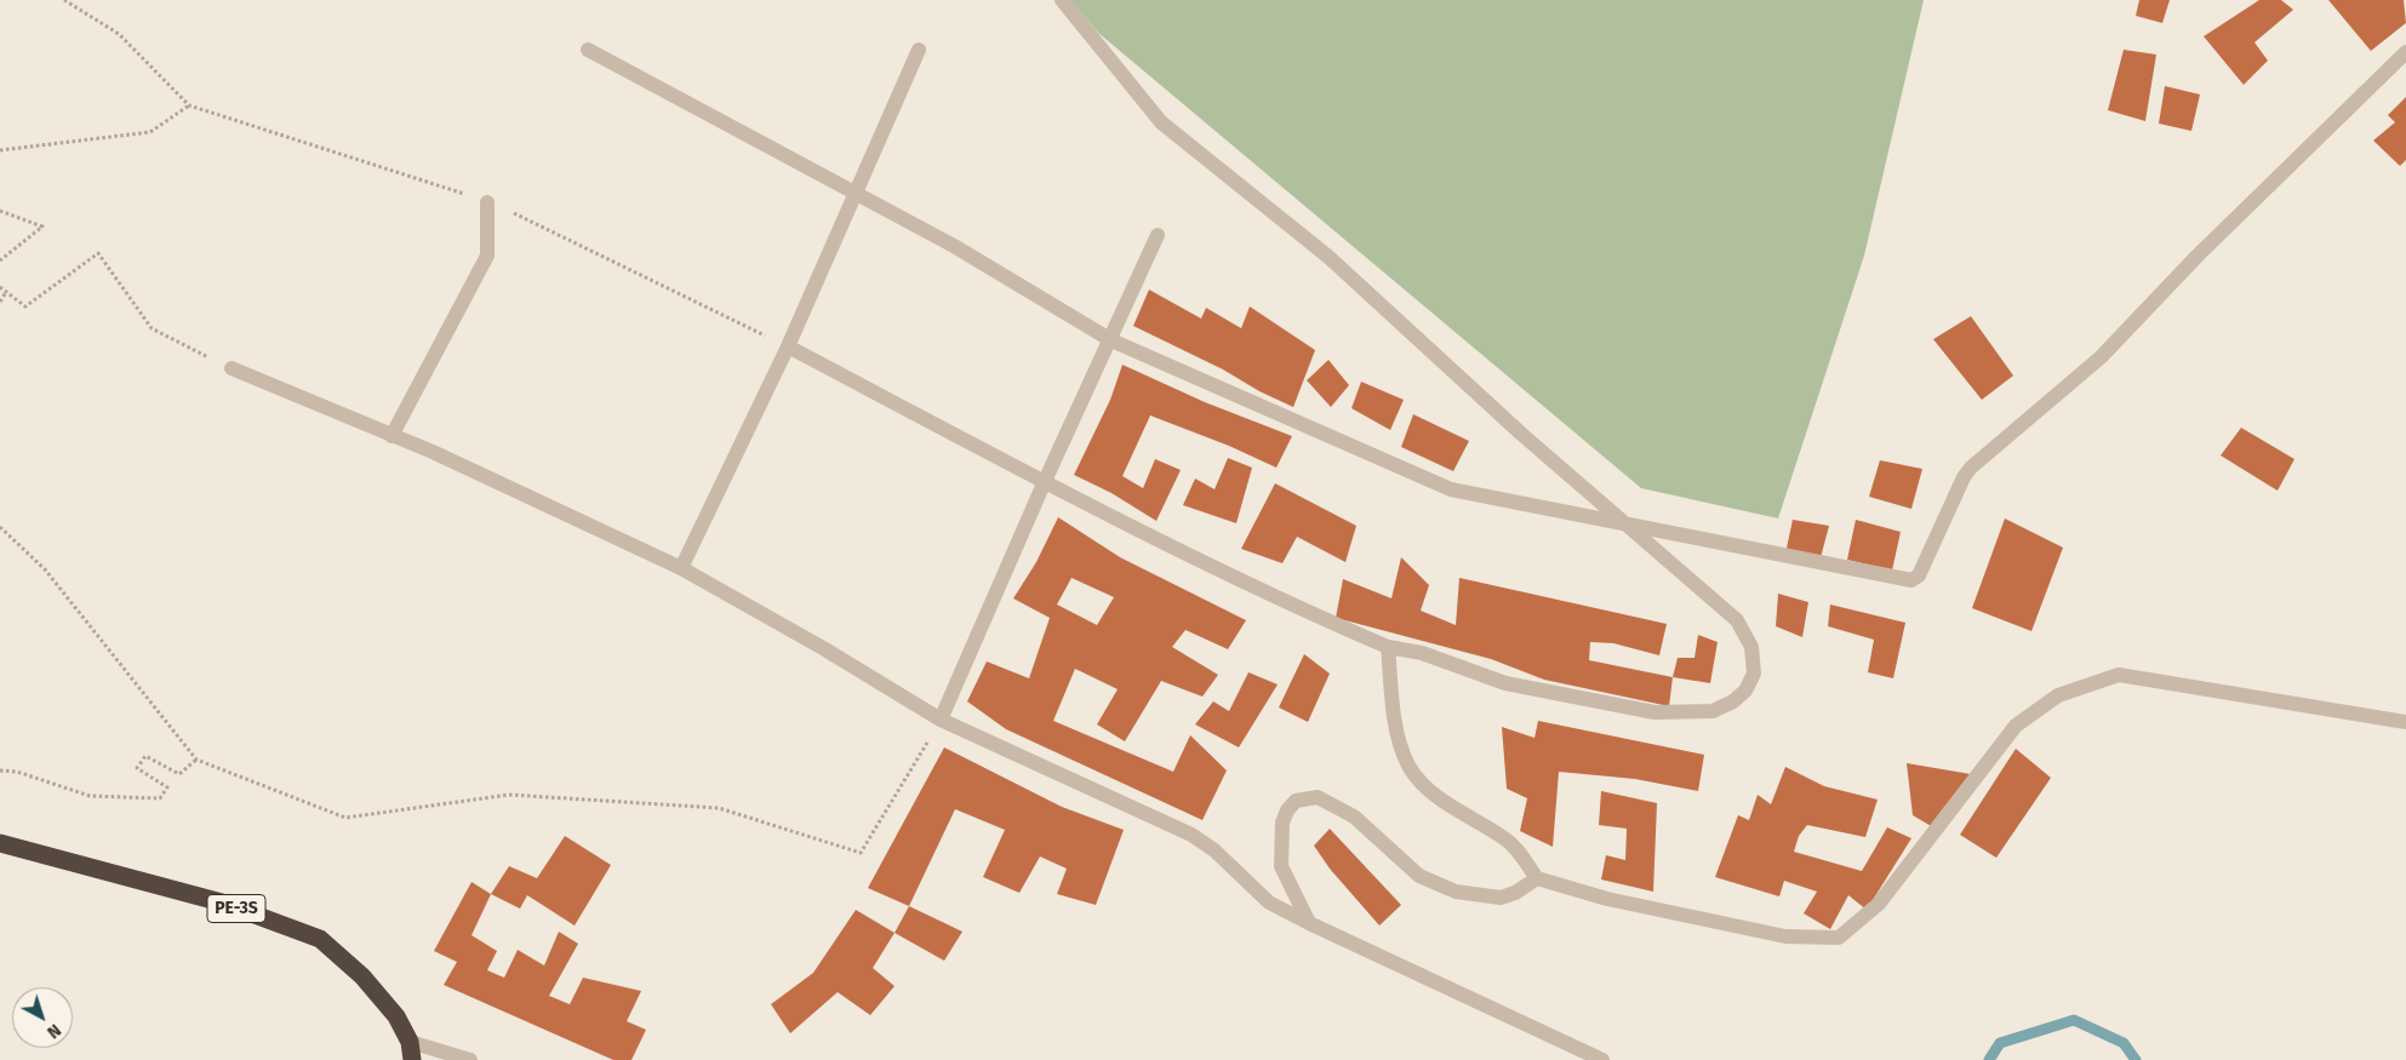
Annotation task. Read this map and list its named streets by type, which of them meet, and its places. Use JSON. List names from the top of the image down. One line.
{"streets":{"highway":["PE-3S"]},"north":"bottom right"}
